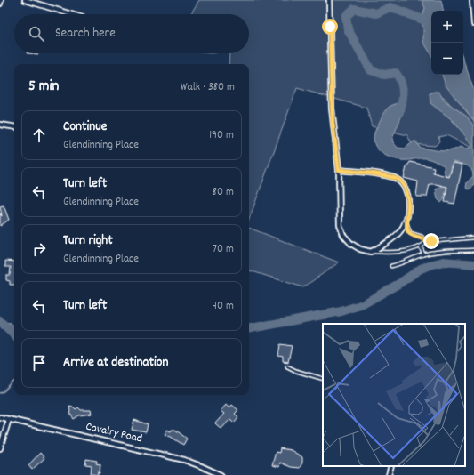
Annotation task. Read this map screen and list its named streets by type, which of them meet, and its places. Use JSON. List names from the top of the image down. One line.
{"streets":{"street":["Cavalry Road"]},"page":{"map_buttons":["+","−"],"search":"Search here","heading":["5 min","Walk · 380 m"],"list":[["Continue","Glendinning Place","190 m"],["Turn left","Glendinning Place","80 m"],["Turn right","Glendinning Place","70 m"],["Turn left","40 m"],"Arrive at destination"]}}
